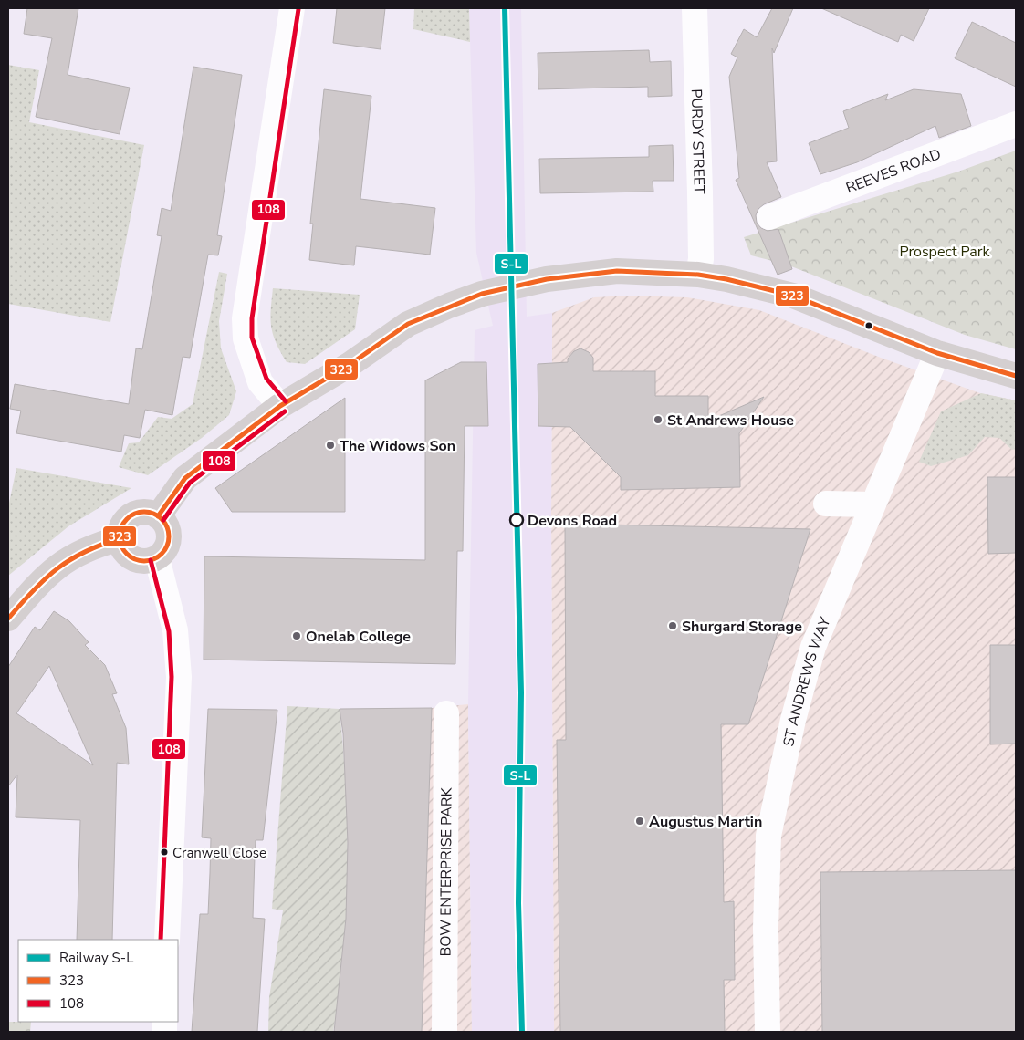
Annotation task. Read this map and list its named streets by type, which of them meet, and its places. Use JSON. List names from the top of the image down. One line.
{"streets":{"street":["PURDY STREET","REEVES ROAD","ST ANDREWS WAY","BOW ENTERPRISE PARK"]},"parks":["Prospect Park"],"places":["St Andrews House","The Widows Son","Devons Road","Shurgard Storage","Onelab College","Augustus Martin","Cranwell Close"],"lines":["rail line S-L","transit line 108","transit line 323"],"legend":["Railway S-L","323","108"]}
